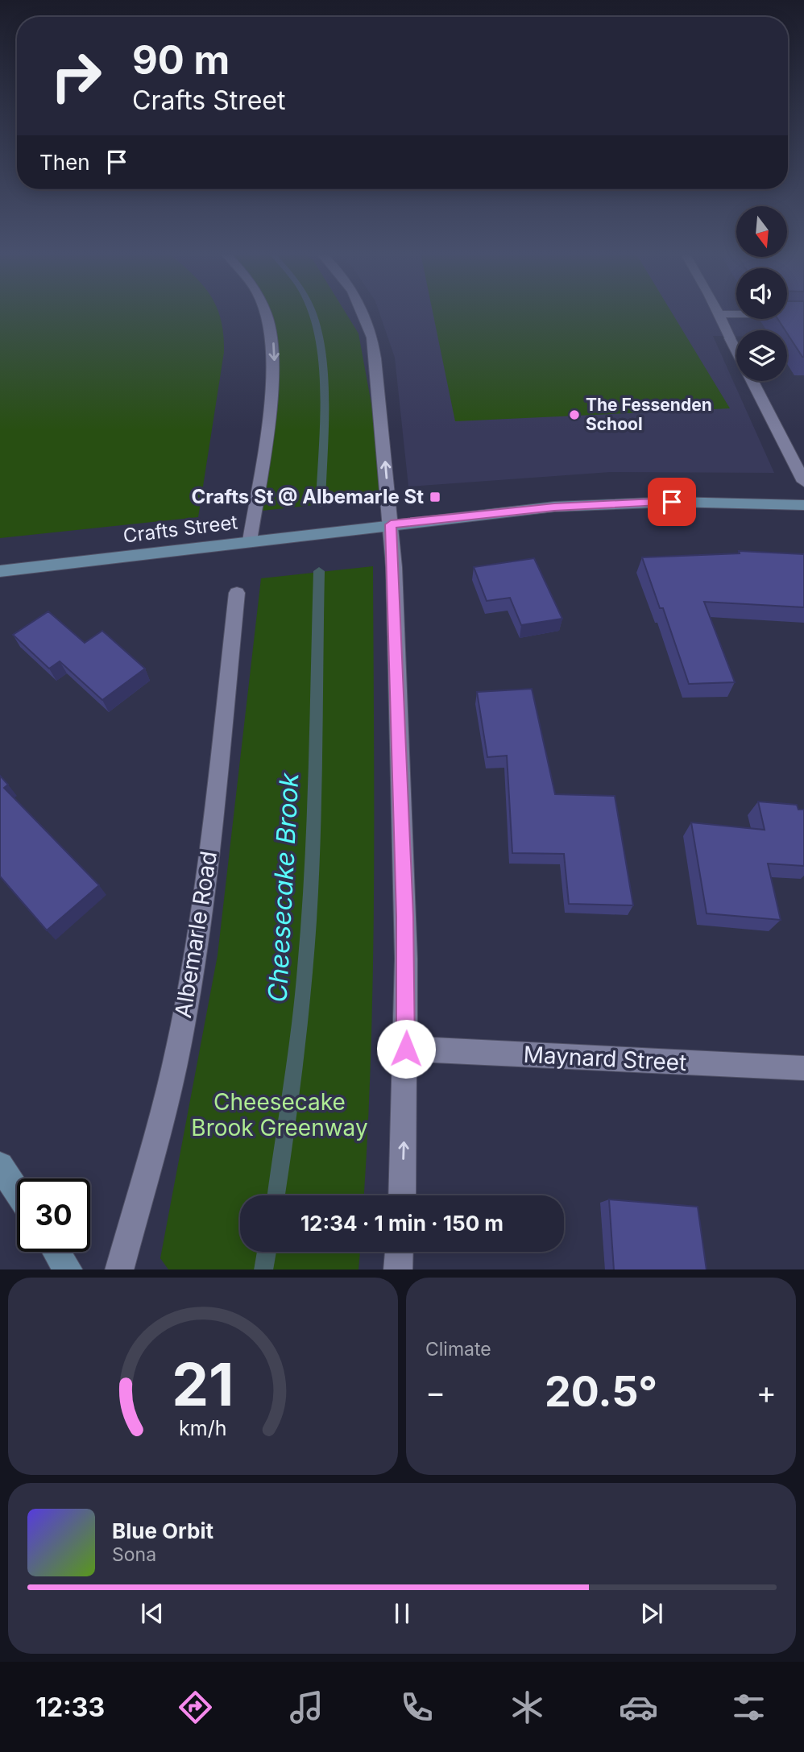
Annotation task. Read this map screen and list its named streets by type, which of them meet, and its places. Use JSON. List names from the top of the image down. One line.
{"streets":{"main road":["Crafts Street"],"street":["Albemarle Road","Maynard Street"]},"water":["Cheesecake Brook"],"parks":["Cheesecake Brook Greenway"],"places":{"other":["The Fessenden School"],"transit":["Crafts St @ Albemarle St"]},"north":"bottom","page":{"turn":["90 m","Crafts Street"],"then":"Then","limit":"30","trip":"12:34 · 1 min · 150 m","tile":"Climate","heat":["−","20.5°","+"],"song":["Blue Orbit","Sona"],"tabs":"12:33","gauge":["21","km/h"]}}
